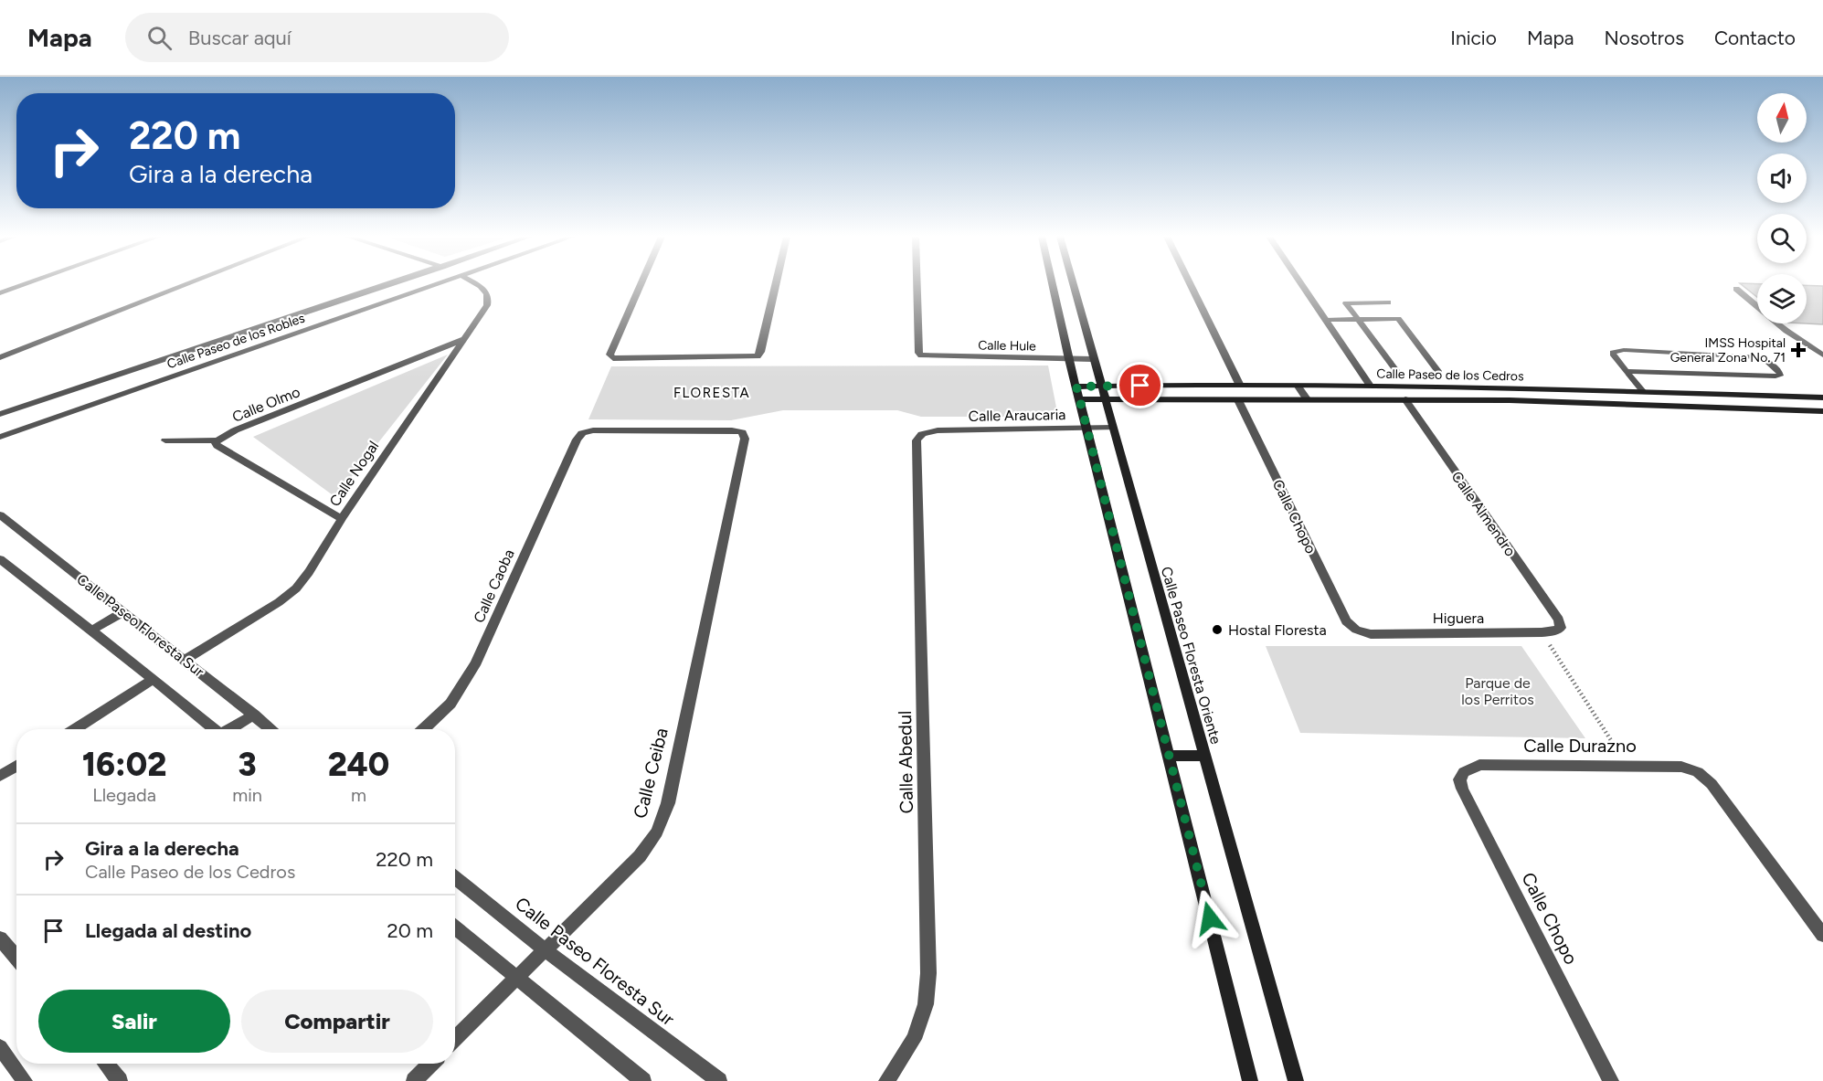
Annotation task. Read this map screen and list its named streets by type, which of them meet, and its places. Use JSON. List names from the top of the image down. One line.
{"streets":{"main road":["Calle Paseo de los Cedros","Calle Paseo Floresta Oriente"],"street":["Calle Paseo de los Robles","Calle Hule","Calle Olmo","Calle Araucaria","Calle Nogal","Calle Almendro","Calle Chopo","Calle Caoba","Higuera","Calle Paseo Floresta Sur","Calle Durazno","Calle Abedul","Calle Ceiba"]},"crossings":[["Calle Hule","Calle Paseo Floresta Oriente"],["Calle Paseo de los Cedros","Calle Almendro"],["Calle Paseo de los Cedros","Calle Chopo"],["Calle Paseo de los Cedros","Calle Paseo Floresta Oriente"],["Calle Olmo","Calle Nogal"],["Calle Araucaria","Calle Paseo Floresta Oriente"],["Calle Araucaria","Calle Abedul"],["Calle Nogal","Calle Paseo Floresta Sur"],["Calle Almendro","Higuera"],["Calle Chopo","Higuera"],["Calle Chopo","Calle Durazno"],["Calle Caoba","Calle Ceiba"],["Calle Paseo Floresta Sur","Calle Ceiba"]],"districts":["FLORESTA"],"parks":["Parque de los Perritos"],"places":{"health":["IMSS Hospital General Zona No. 71"],"other":["Hostal Floresta"]},"north":"top","page":{"header":"Mapa","search":"Buscar aquí","nav":["Inicio","Mapa","Nosotros","Contacto"],"turn":["220 m","Gira a la derecha"],"eta":["16:02","Llegada","3","min","240","m"],"list":[{"name":"Gira a la derecha","note":"Calle Paseo de los Cedros","value":"220 m"},{"name":"Llegada al destino","value":"20 m"}],"buttons":["Salir","Compartir"]}}
